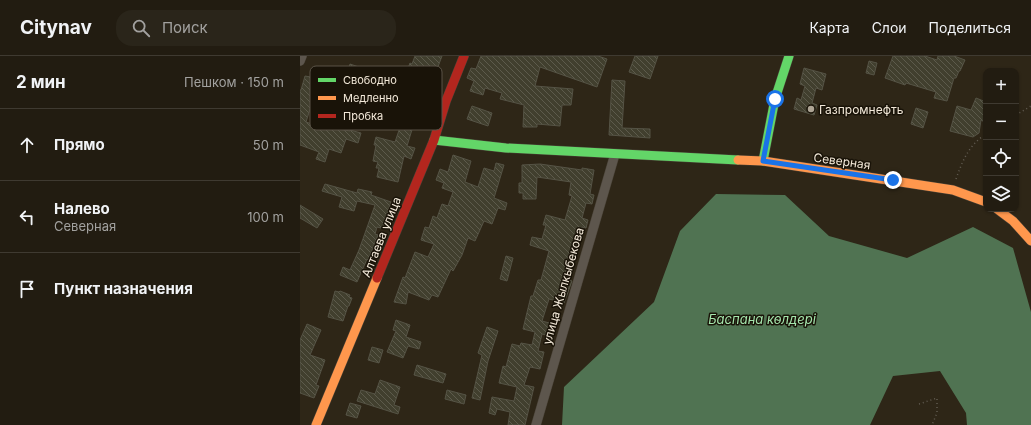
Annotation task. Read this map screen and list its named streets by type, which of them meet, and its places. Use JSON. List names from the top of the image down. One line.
{"streets":{"street":["Северная","Алтаева улица","улица Жылкыбекова"]},"crossings":[["Северная","Алтаева улица"],["Северная","улица Жылкыбекова"]],"water":["Баспана көлдері"],"places":["Газпромнефть"],"legend":["Свободно","Медленно","Пробка"],"page":{"header":"Citynav","search":"Поиск","nav":["Карта","Слои","Поделиться"],"heading":["2 мин","Пешком · 150 m"],"map_buttons":["+","−"],"list":[["Прямо","50 m"],["Налево","Северная","100 m"],"Пункт назначения"]}}
